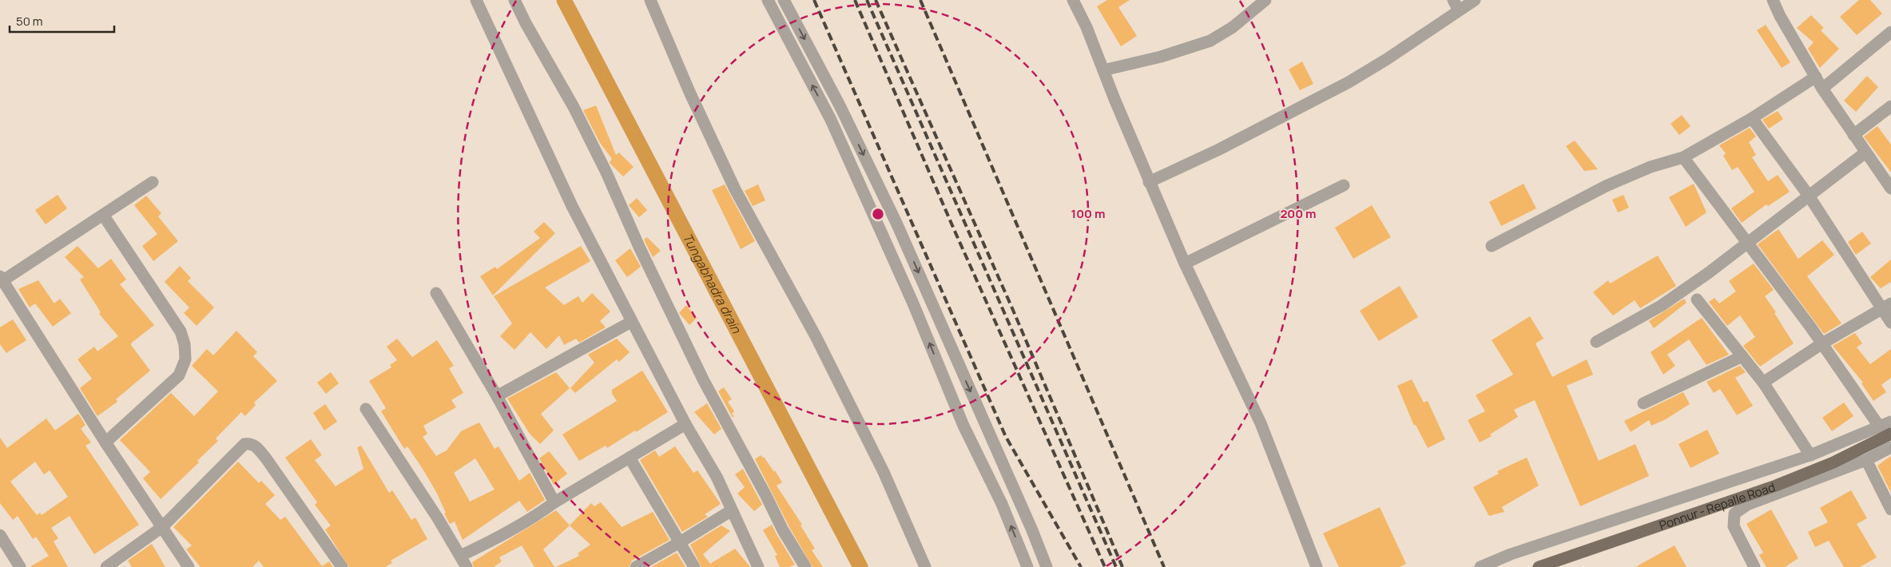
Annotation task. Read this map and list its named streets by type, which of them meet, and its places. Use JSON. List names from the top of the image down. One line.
{"streets":{"main road":["Ponnur - Repalle Road"]},"water":["Tungabhadra drain"],"scale_bar":"50 m","rings":["100 m","200 m"]}
